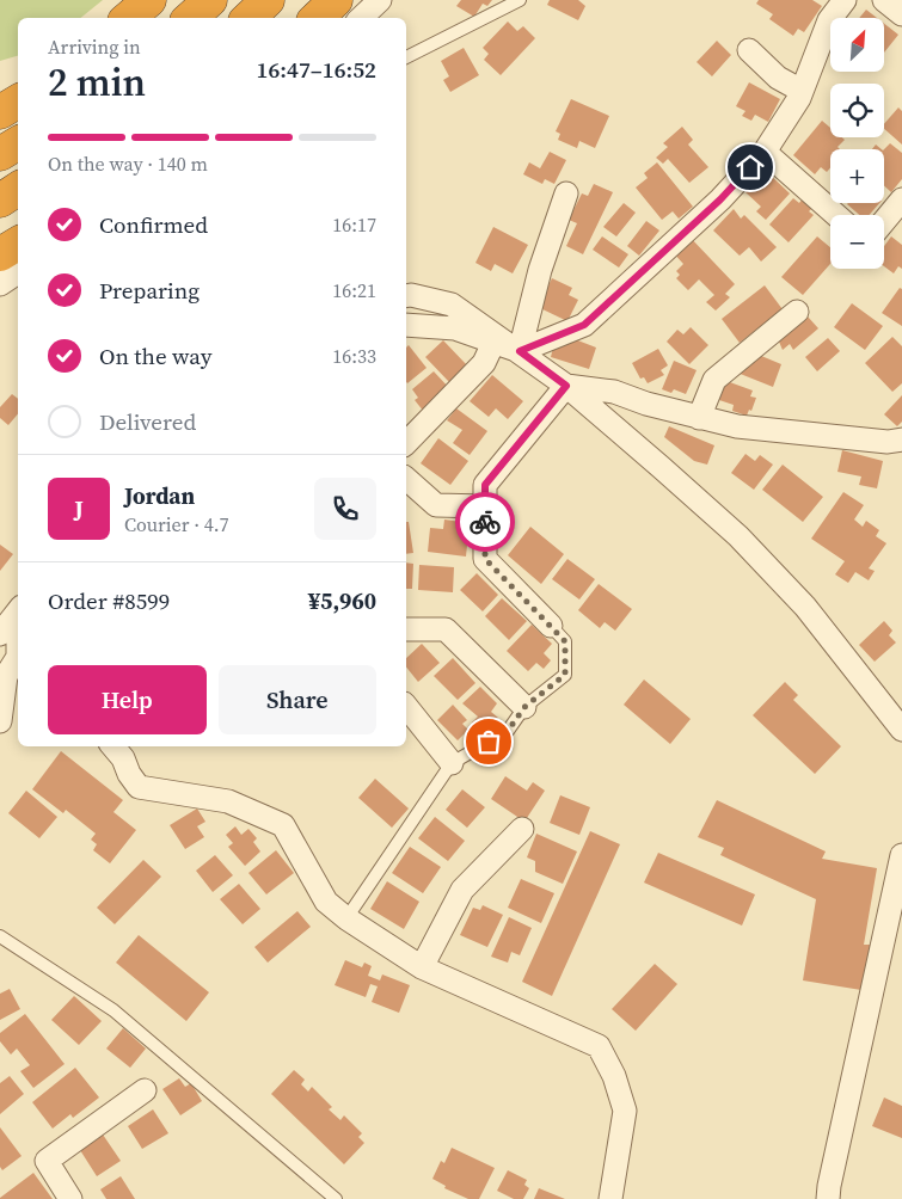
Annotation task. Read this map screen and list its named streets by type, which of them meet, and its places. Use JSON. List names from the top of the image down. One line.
{"north":"top right","page":{"map_buttons":["+","−"],"heading":["2 min","Arriving in","16:47–16:52"],"panel":["Jordan","Courier · 4.7","Order #8599","¥5,960"],"bar":"On the way · 140 m","list":[["Confirmed","16:17"],["Preparing","16:21"],["On the way","16:33"],"Delivered"],"round":"J","buttons":["Help","Share"]}}
